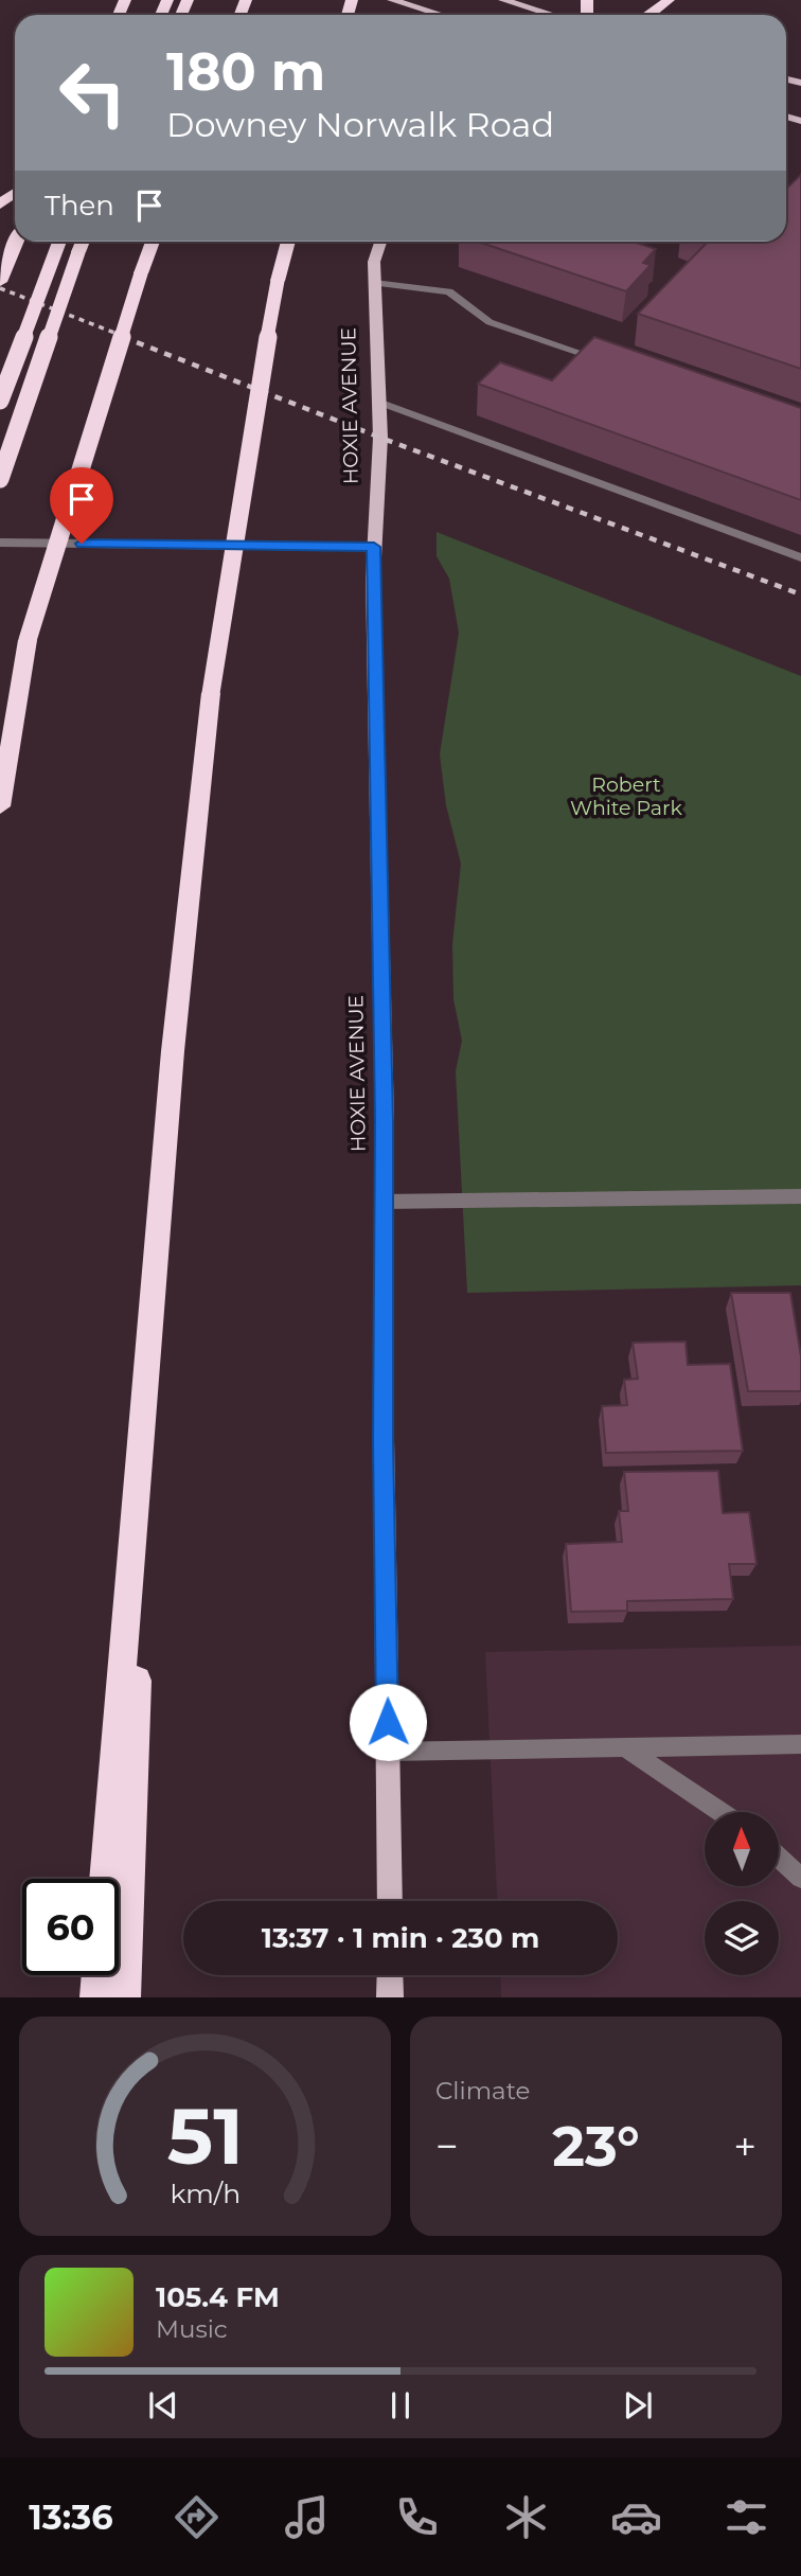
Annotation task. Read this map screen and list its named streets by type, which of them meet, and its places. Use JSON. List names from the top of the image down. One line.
{"streets":{"main road":["HOXIE AVENUE"]},"parks":["Robert White Park"],"north":"top","page":{"turn":["180 m","Downey Norwalk Road"],"then":"Then","limit":"60","trip":"13:37 · 1 min · 230 m","tile":"Climate","heat":["−","23°","+"],"song":["105.4 FM","Music"],"tabs":"13:36","gauge":["51","km/h"]}}
